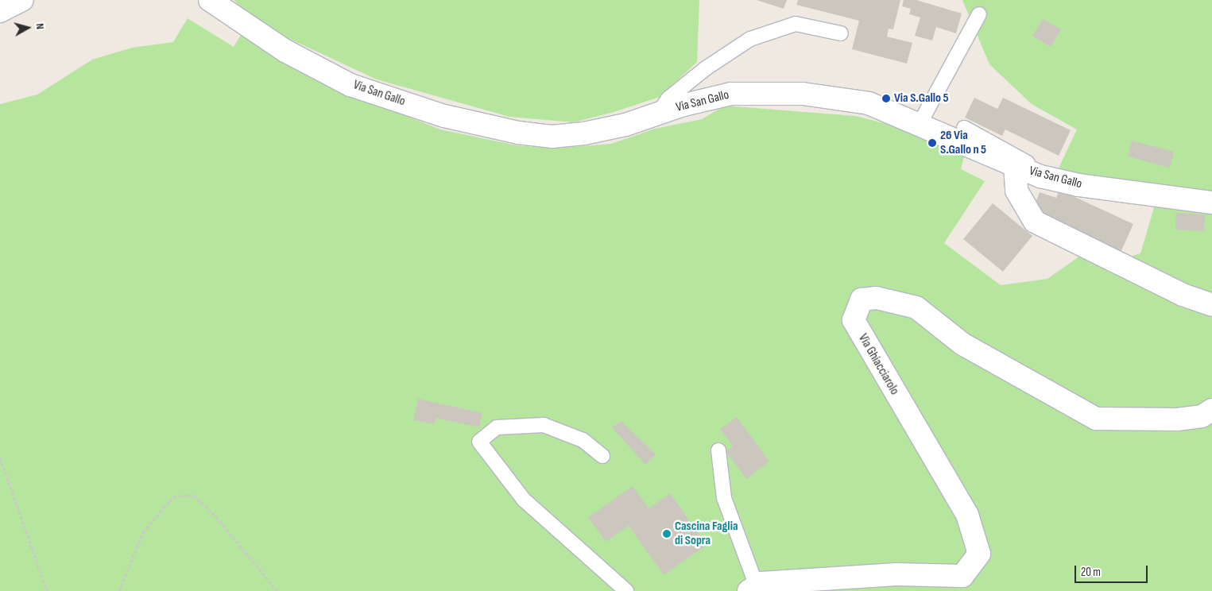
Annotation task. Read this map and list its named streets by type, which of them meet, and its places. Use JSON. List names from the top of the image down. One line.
{"streets":{"street":["Via San Gallo","Via Ghiacciarolo"]},"places":["Via S.Gallo 5","26 Via S.Gallo n 5","Cascina Faglia di Sopra"],"scale_bar":"20 m","north":"right"}
